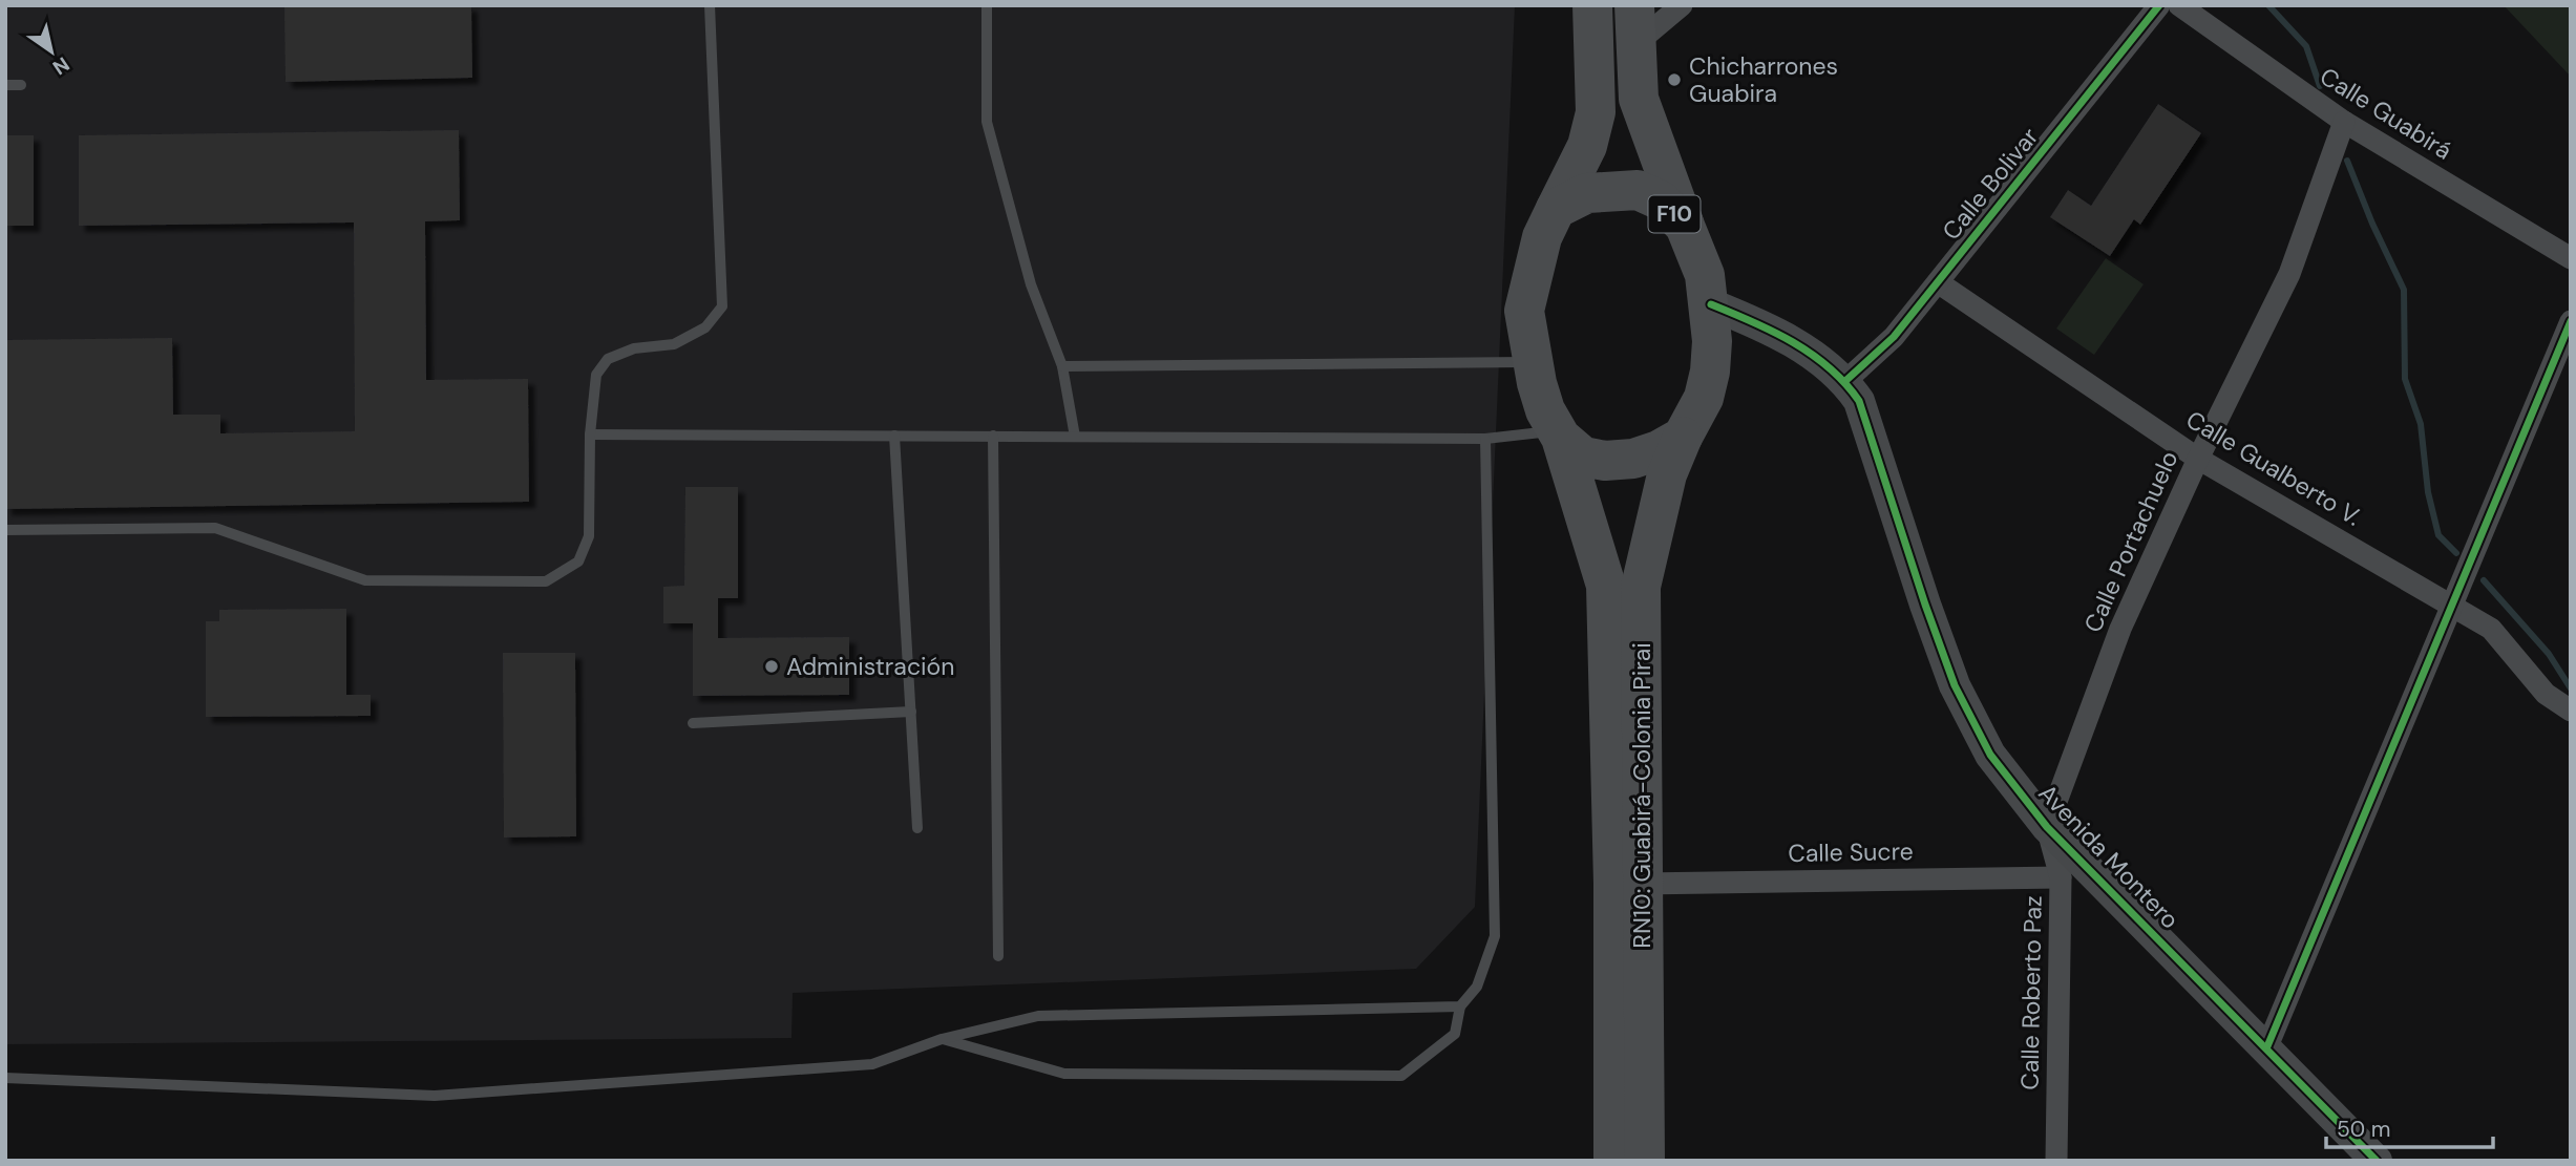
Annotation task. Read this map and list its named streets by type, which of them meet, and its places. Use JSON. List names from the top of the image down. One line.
{"streets":{"highway":["F10","RN10: Guabirá-Colonia Pirai"],"street":["Calle Guabirá","Calle Bolivar","Calle Gualberto V.","Calle Portachuelo","Calle Sucre","Avenida Montero","Calle Roberto Paz"]},"crossings":[["Calle Guabirá","Calle Portachuelo"],["Calle Bolivar","Calle Gualberto V."],["Calle Bolivar","Avenida Montero"],["F10","RN10: Guabirá-Colonia Pirai"],["F10","Avenida Montero"],["Calle Gualberto V.","Calle Portachuelo"],["Calle Portachuelo","Avenida Montero"],["Calle Portachuelo","Calle Roberto Paz"],["RN10: Guabirá-Colonia Pirai","Calle Sucre"],["RN10: Guabirá-Colonia Pirai","Avenida Montero"],["Calle Sucre","Calle Roberto Paz"],["Avenida Montero","Calle Roberto Paz"]],"places":["Chicharrones Guabira","Administración"],"scale_bar":"50 m","north":"bottom right"}
